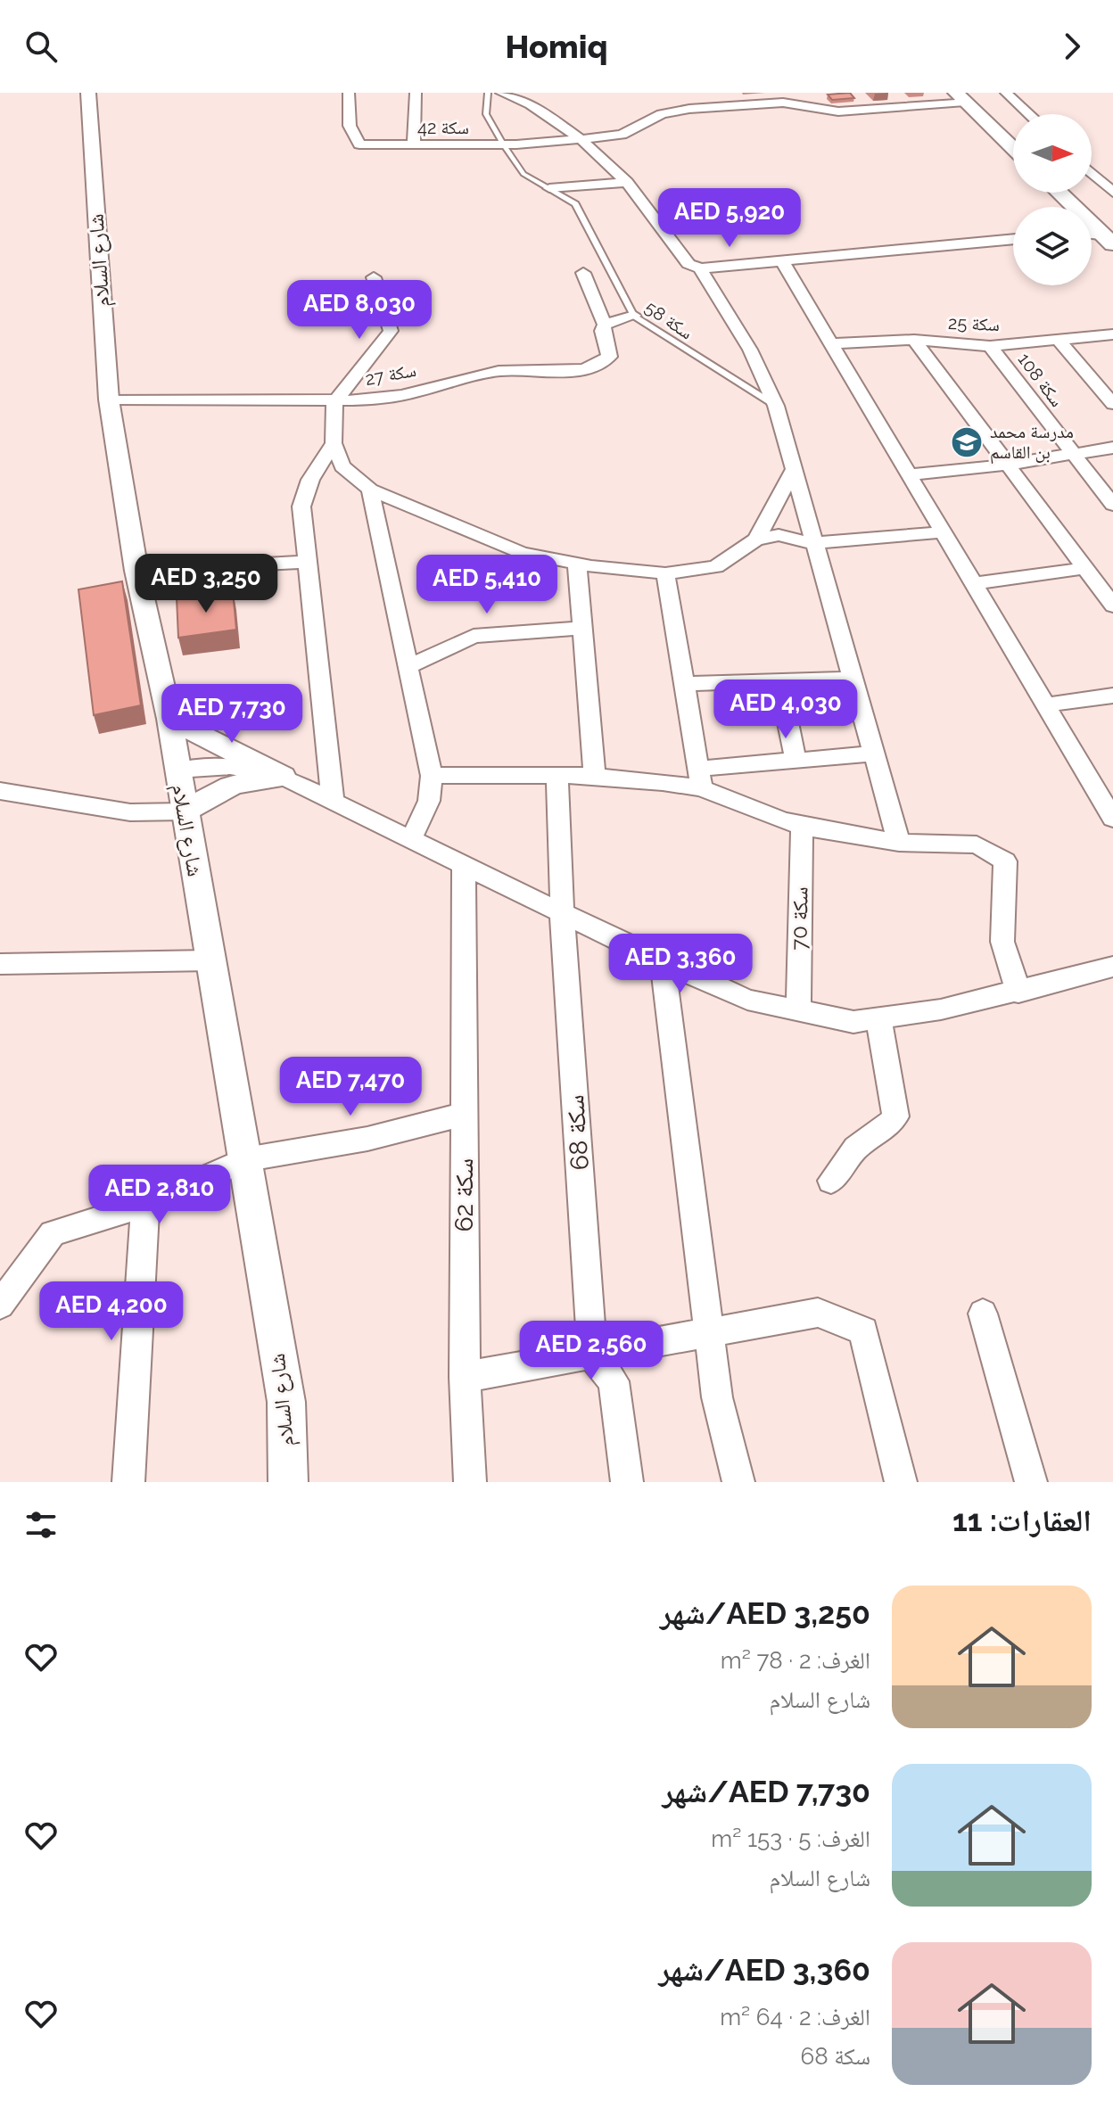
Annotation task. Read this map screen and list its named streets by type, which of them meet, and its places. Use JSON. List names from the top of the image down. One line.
{"streets":{"street":["سكة 42","شارع السلام","سكة 25","سكة 27","سكة 108","سكة 70","سكة 68","سكة 62"],"lane":["سكة 58"]},"crossings":[["سكة 42","سكة 58"],["شارع السلام","سكة 27"],["سكة 25","سكة 108"]],"places":{"school or university":["مدرسة محمد بن القاسم"]},"north":"right","page":{"header":"Homiq","price":["AED 5,920","AED 8,030","AED 3,250","AED 5,410","AED 4,030","AED 7,730","AED 3,360","AED 7,470","AED 2,810","AED 4,200","AED 2,560"],"heading":"العقارات: 11","list":[{"name":"AED 3,250/شهر","note":"الغرف: 2 · 78 m² · شارع السلام"},{"name":"AED 7,730/شهر","note":"الغرف: 5 · 153 m² · شارع السلام"},{"name":"AED 3,360/شهر","note":"الغرف: 2 · 64 m² · سكة 68"}]}}
